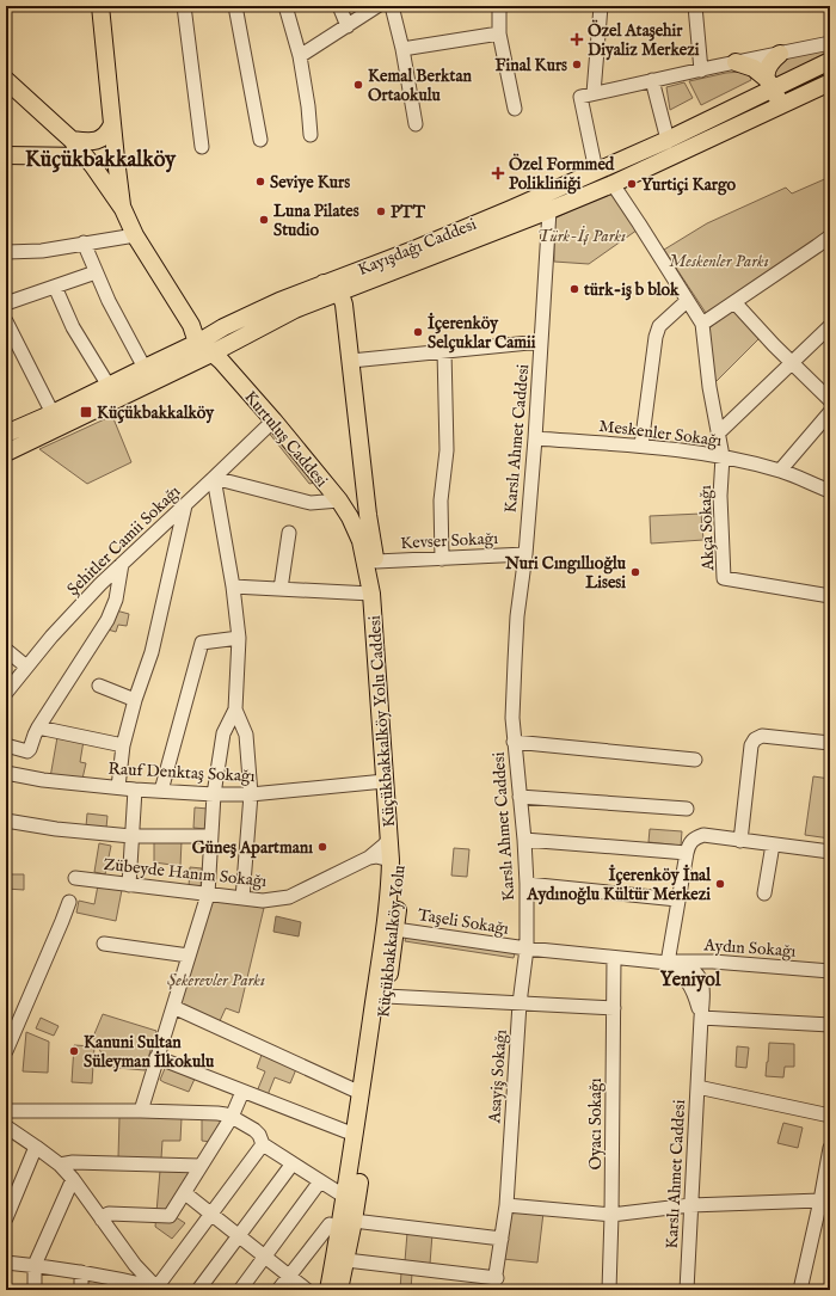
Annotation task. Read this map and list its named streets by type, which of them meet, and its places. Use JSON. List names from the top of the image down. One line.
{"streets":{"main road":["Kayışdağı Caddesi","Kurtuluş Caddesi","Küçükbakkalköy Yolu Caddesi","Küçükbakkalköy Yolu"],"street":["Meskenler Sokağı","Karslı Ahmet Caddesi","Akça Sokağı","Şehitler Camii Sokağı","Kevser Sokağı","Rauf Denktaş Sokağı","Zübeyde Hanım Sokağı","Taşeli Sokağı","Aydın Sokağı","Asayiş Sokağı","Oyacı Sokağı"]},"crossings":[["Kayışdağı Caddesi","Kurtuluş Caddesi"],["Kayışdağı Caddesi","Karslı Ahmet Caddesi"],["Meskenler Sokağı","Karslı Ahmet Caddesi"],["Meskenler Sokağı","Akça Sokağı"],["Kurtuluş Caddesi","Şehitler Camii Sokağı"],["Kurtuluş Caddesi","Küçükbakkalköy Yolu Caddesi"],["Karslı Ahmet Caddesi","Kevser Sokağı"],["Karslı Ahmet Caddesi","Taşeli Sokağı"],["Karslı Ahmet Caddesi","Aydın Sokağı"],["Karslı Ahmet Caddesi","Asayiş Sokağı"],["Karslı Ahmet Caddesi","Oyacı Sokağı"],["Kevser Sokağı","Küçükbakkalköy Yolu"],["Küçükbakkalköy Yolu Caddesi","Rauf Denktaş Sokağı"],["Küçükbakkalköy Yolu Caddesi","Zübeyde Hanım Sokağı"],["Küçükbakkalköy Yolu Caddesi","Taşeli Sokağı"],["Küçükbakkalköy Yolu Caddesi","Küçükbakkalköy Yolu"],["Taşeli Sokağı","Küçükbakkalköy Yolu"],["Taşeli Sokağı","Asayiş Sokağı"]],"districts":["Küçükbakkalköy","Yeniyol"],"parks":["Türk-İş Parkı","Meskenler Parkı","Şekerevler Parkı"],"places":{"health":["Özel Ataşehir Diyaliz Merkezi","Özel Formmed Polikliniği"],"other":["Final Kurs","Kemal Berktan Ortaokulu","Seviye Kurs","Yurtiçi Kargo","PTT","Luna Pilates Studio","türk-iş b blok","İçerenköy Selçuklar Camii","Nuri Cıngıllıoğlu Lisesi","Güneş Apartmanı","İçerenköy İnal Aydınoğlu Kültür Merkezi","Kanuni Sultan Süleyman İlkokulu"],"transit":["Küçükbakkalköy"]}}
